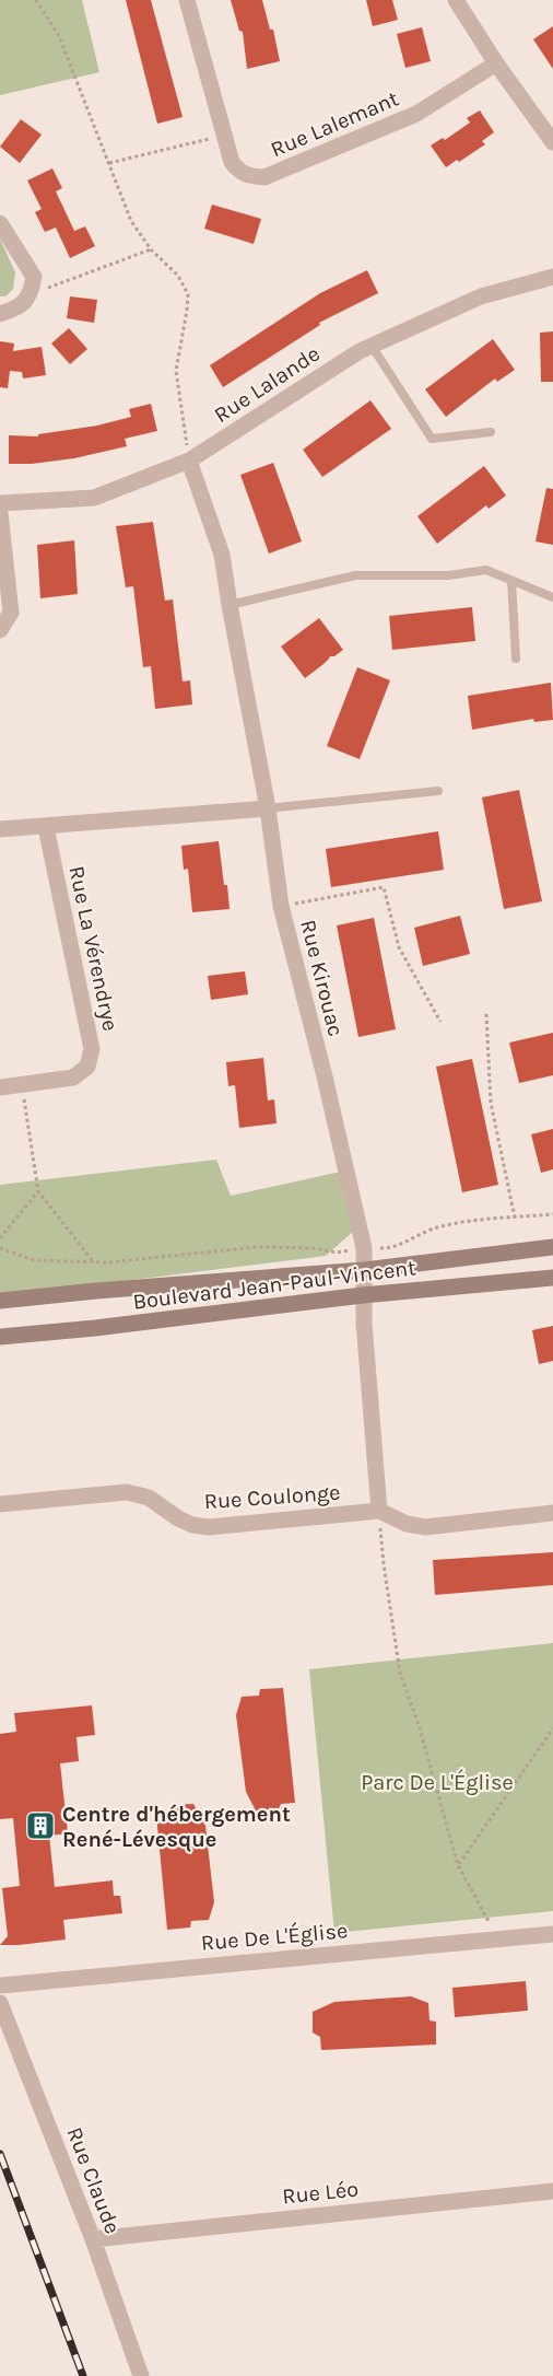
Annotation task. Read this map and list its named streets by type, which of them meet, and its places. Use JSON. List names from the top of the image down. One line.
{"streets":{"street":["Rue Lalemant","Rue Lalande","Rue La Vérendrye","Rue Kirouac","Boulevard Jean-Paul-Vincent","Rue Coulonge","Rue De L'Église","Rue Claude","Rue Léo"]},"crossings":[["Rue Lalande","Rue Kirouac"],["Rue Kirouac","Boulevard Jean-Paul-Vincent"],["Rue Kirouac","Rue Coulonge"],["Rue Claude","Rue Léo"]],"parks":["Parc De L'Église"],"places":{"building":["Centre d'hébergement René-Lévesque"]}}
